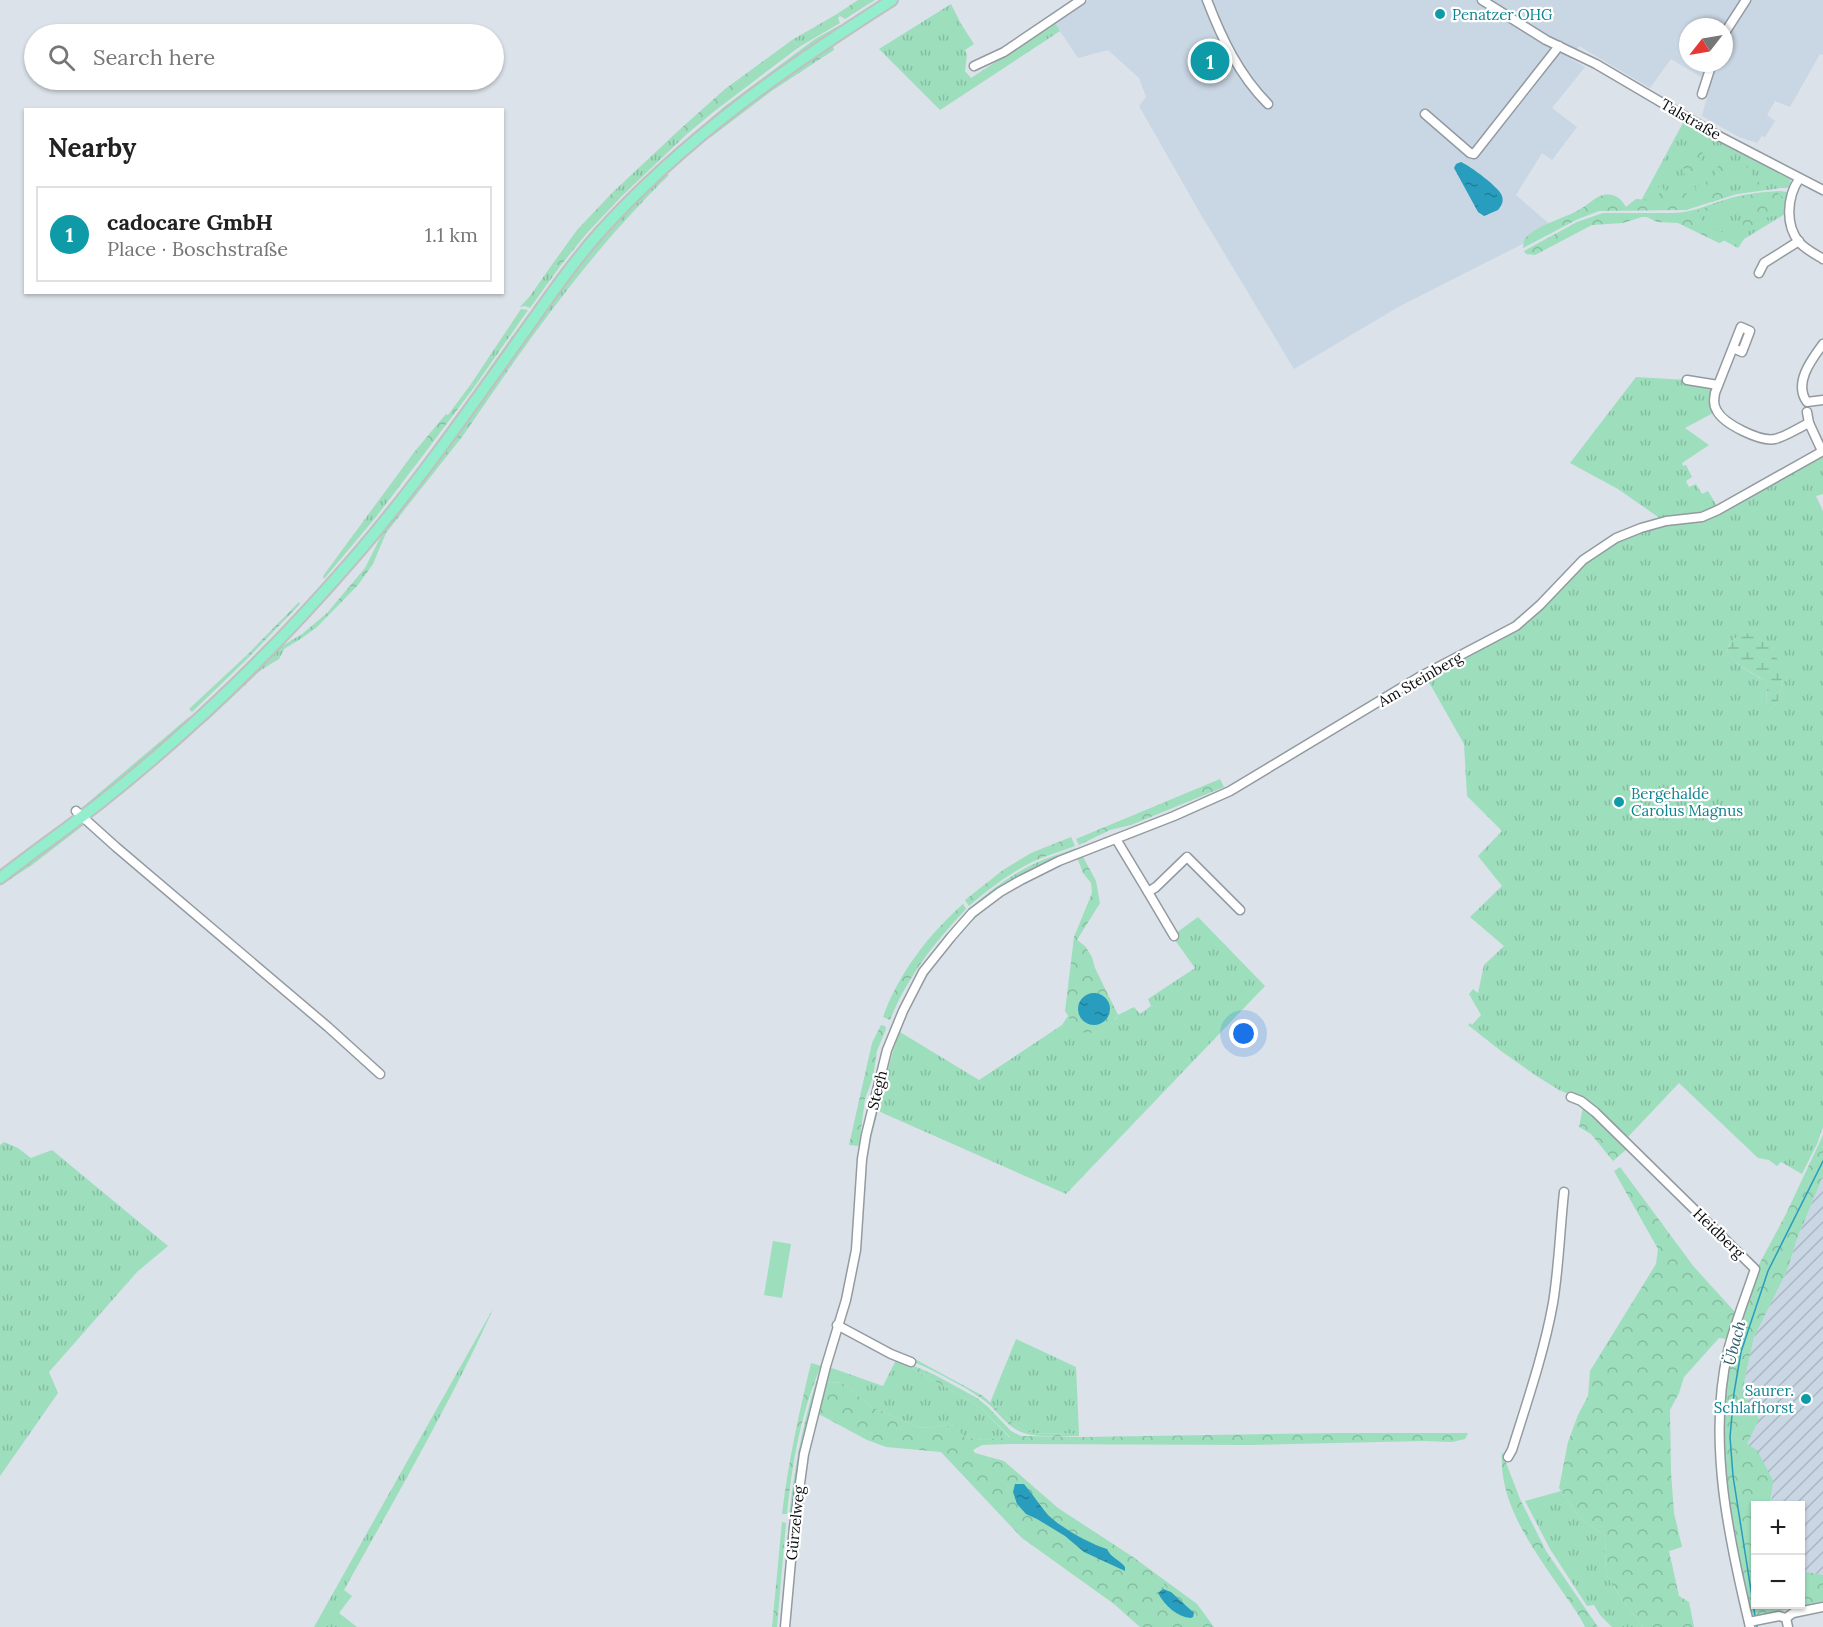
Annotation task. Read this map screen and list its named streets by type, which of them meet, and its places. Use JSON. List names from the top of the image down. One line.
{"streets":{"street":["Talstraße","Am Steinberg","Stegh","Heidberg","Gürzelweg"]},"crossings":[["Am Steinberg","Stegh"],["Stegh","Gürzelweg"]],"water":["Übach"],"places":["Penatzer OHG","Bergehalde Carolus Magnus","Saurer. Schlafhorst"],"north":"bottom left","page":{"search":"Search here","pins":"1","heading":"Nearby","list":[{"mark":"1","name":"cadocare GmbH","note":"Place · Boschstraße","value":"1.1 km"}],"map_buttons":["+","−"]}}
